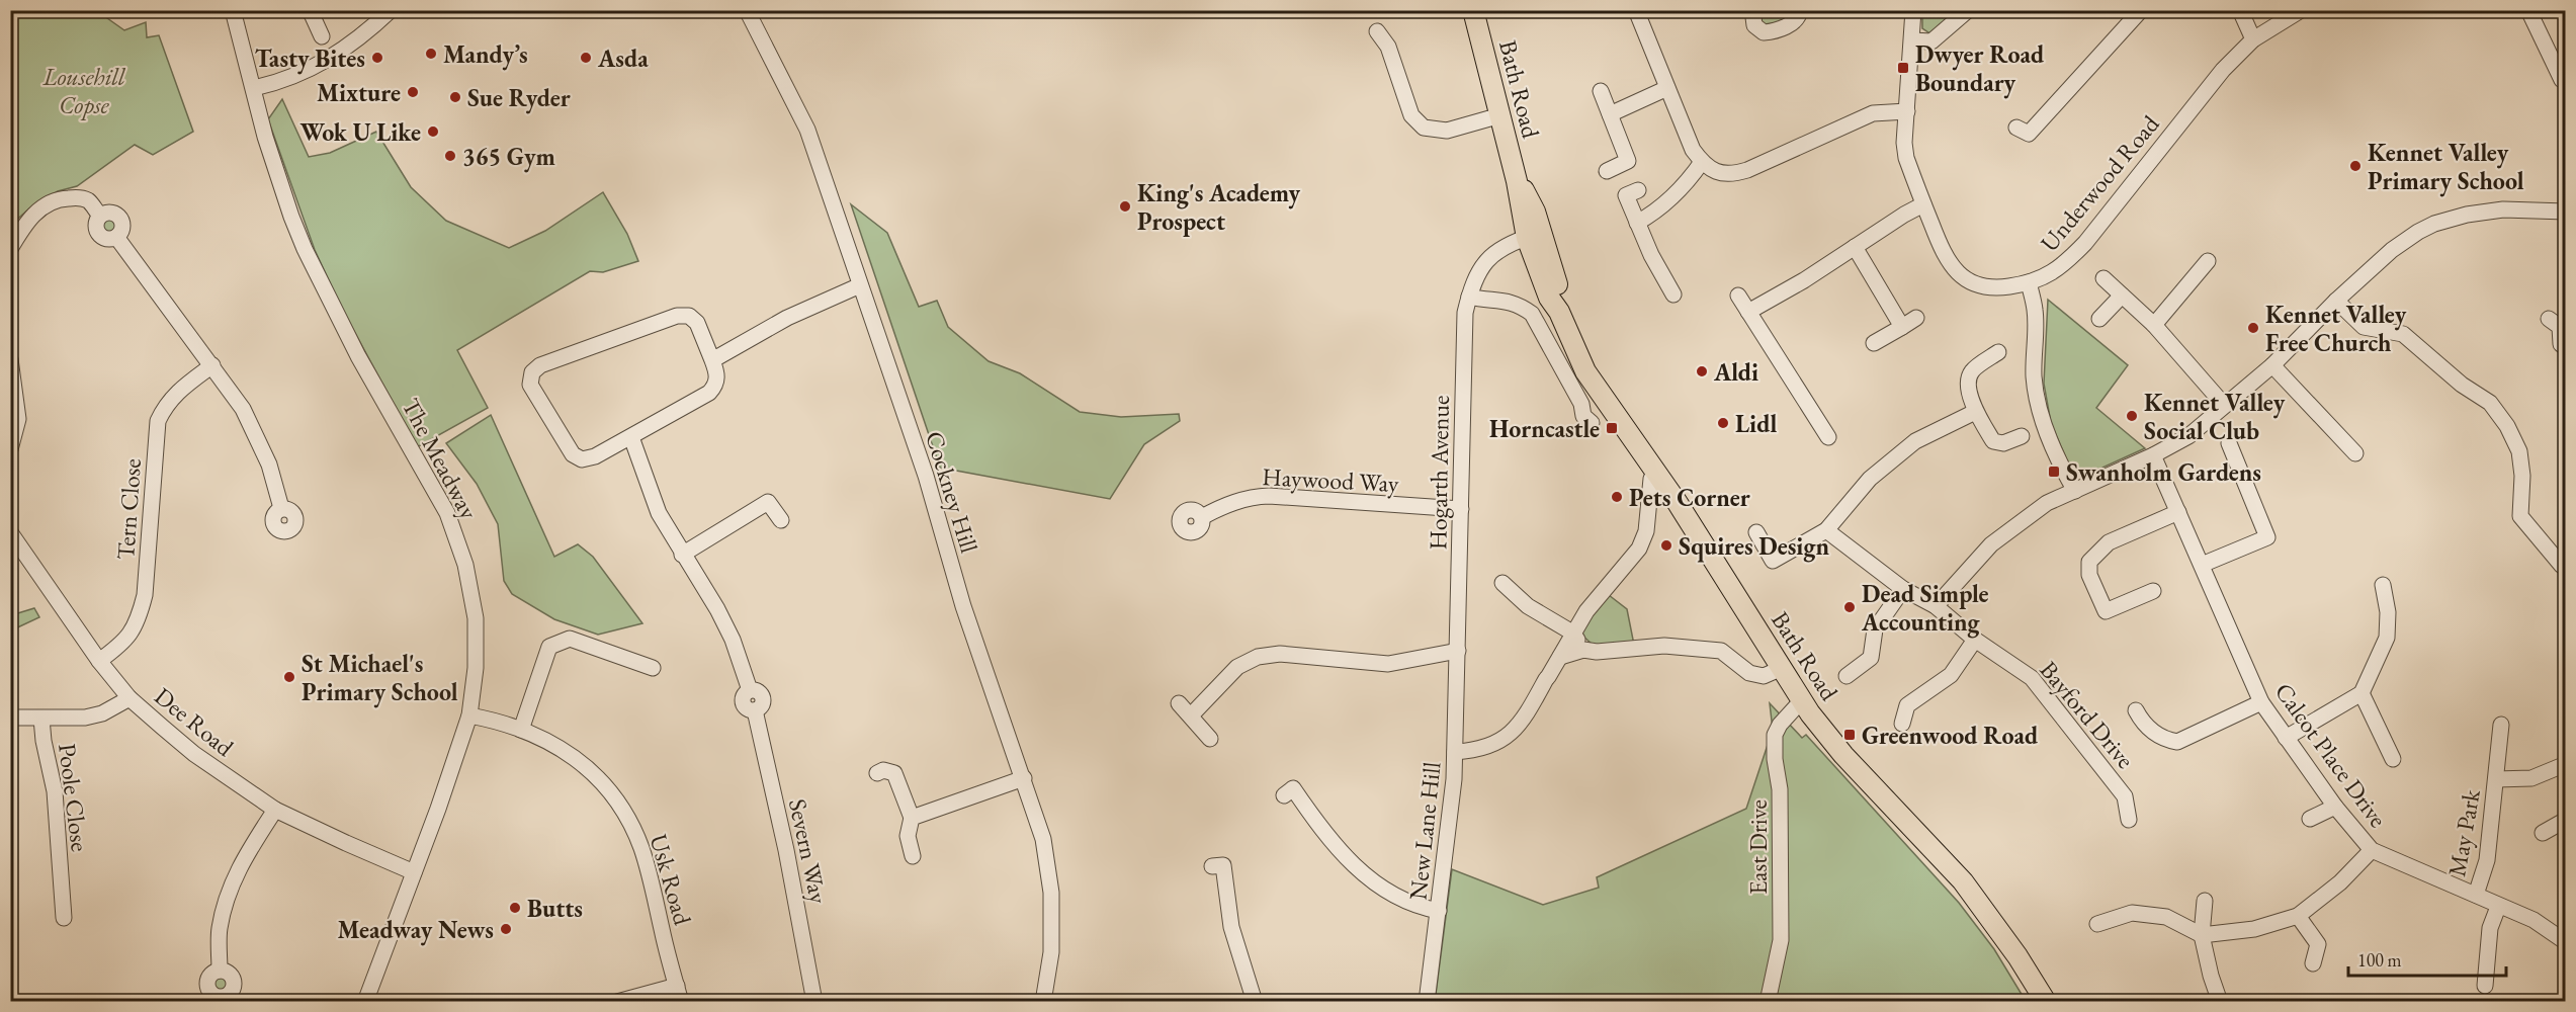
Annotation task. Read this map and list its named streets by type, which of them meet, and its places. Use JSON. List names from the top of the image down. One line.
{"streets":{"main road":["Bath Road"],"street":["Underwood Road","The Meadway","Hogarth Avenue","Haywood Way","Cockney Hill","Tern Close","Bayford Drive","Dee Road","Calcot Place Drive","Poole Close","New Lane Hill","May Park","East Drive","Severn Way","Usk Road"]},"crossings":[["Bath Road","Hogarth Avenue"],["Bath Road","New Lane Hill"],["Bath Road","East Drive"],["The Meadway","Dee Road"],["The Meadway","Usk Road"],["Hogarth Avenue","Haywood Way"],["Hogarth Avenue","New Lane Hill"],["Tern Close","Dee Road"],["Calcot Place Drive","May Park"]],"parks":["Lousehill Copse"],"places":{"other":["Mandy’s","Tasty Bites","Asda","Mixture","Sue Ryder","Wok U Like","365 Gym","Kennet Valley Primary School","King's Academy Prospect","Kennet Valley Free Church","Aldi","Kennet Valley Social Club","Lidl","Pets Corner","Squires Design","Dead Simple Accounting","St Michael's Primary School","Butts","Meadway News"],"transit":["Dwyer Road Boundary","Horncastle","Swanholm Gardens","Greenwood Road"]},"scale_bar":"100 m"}
